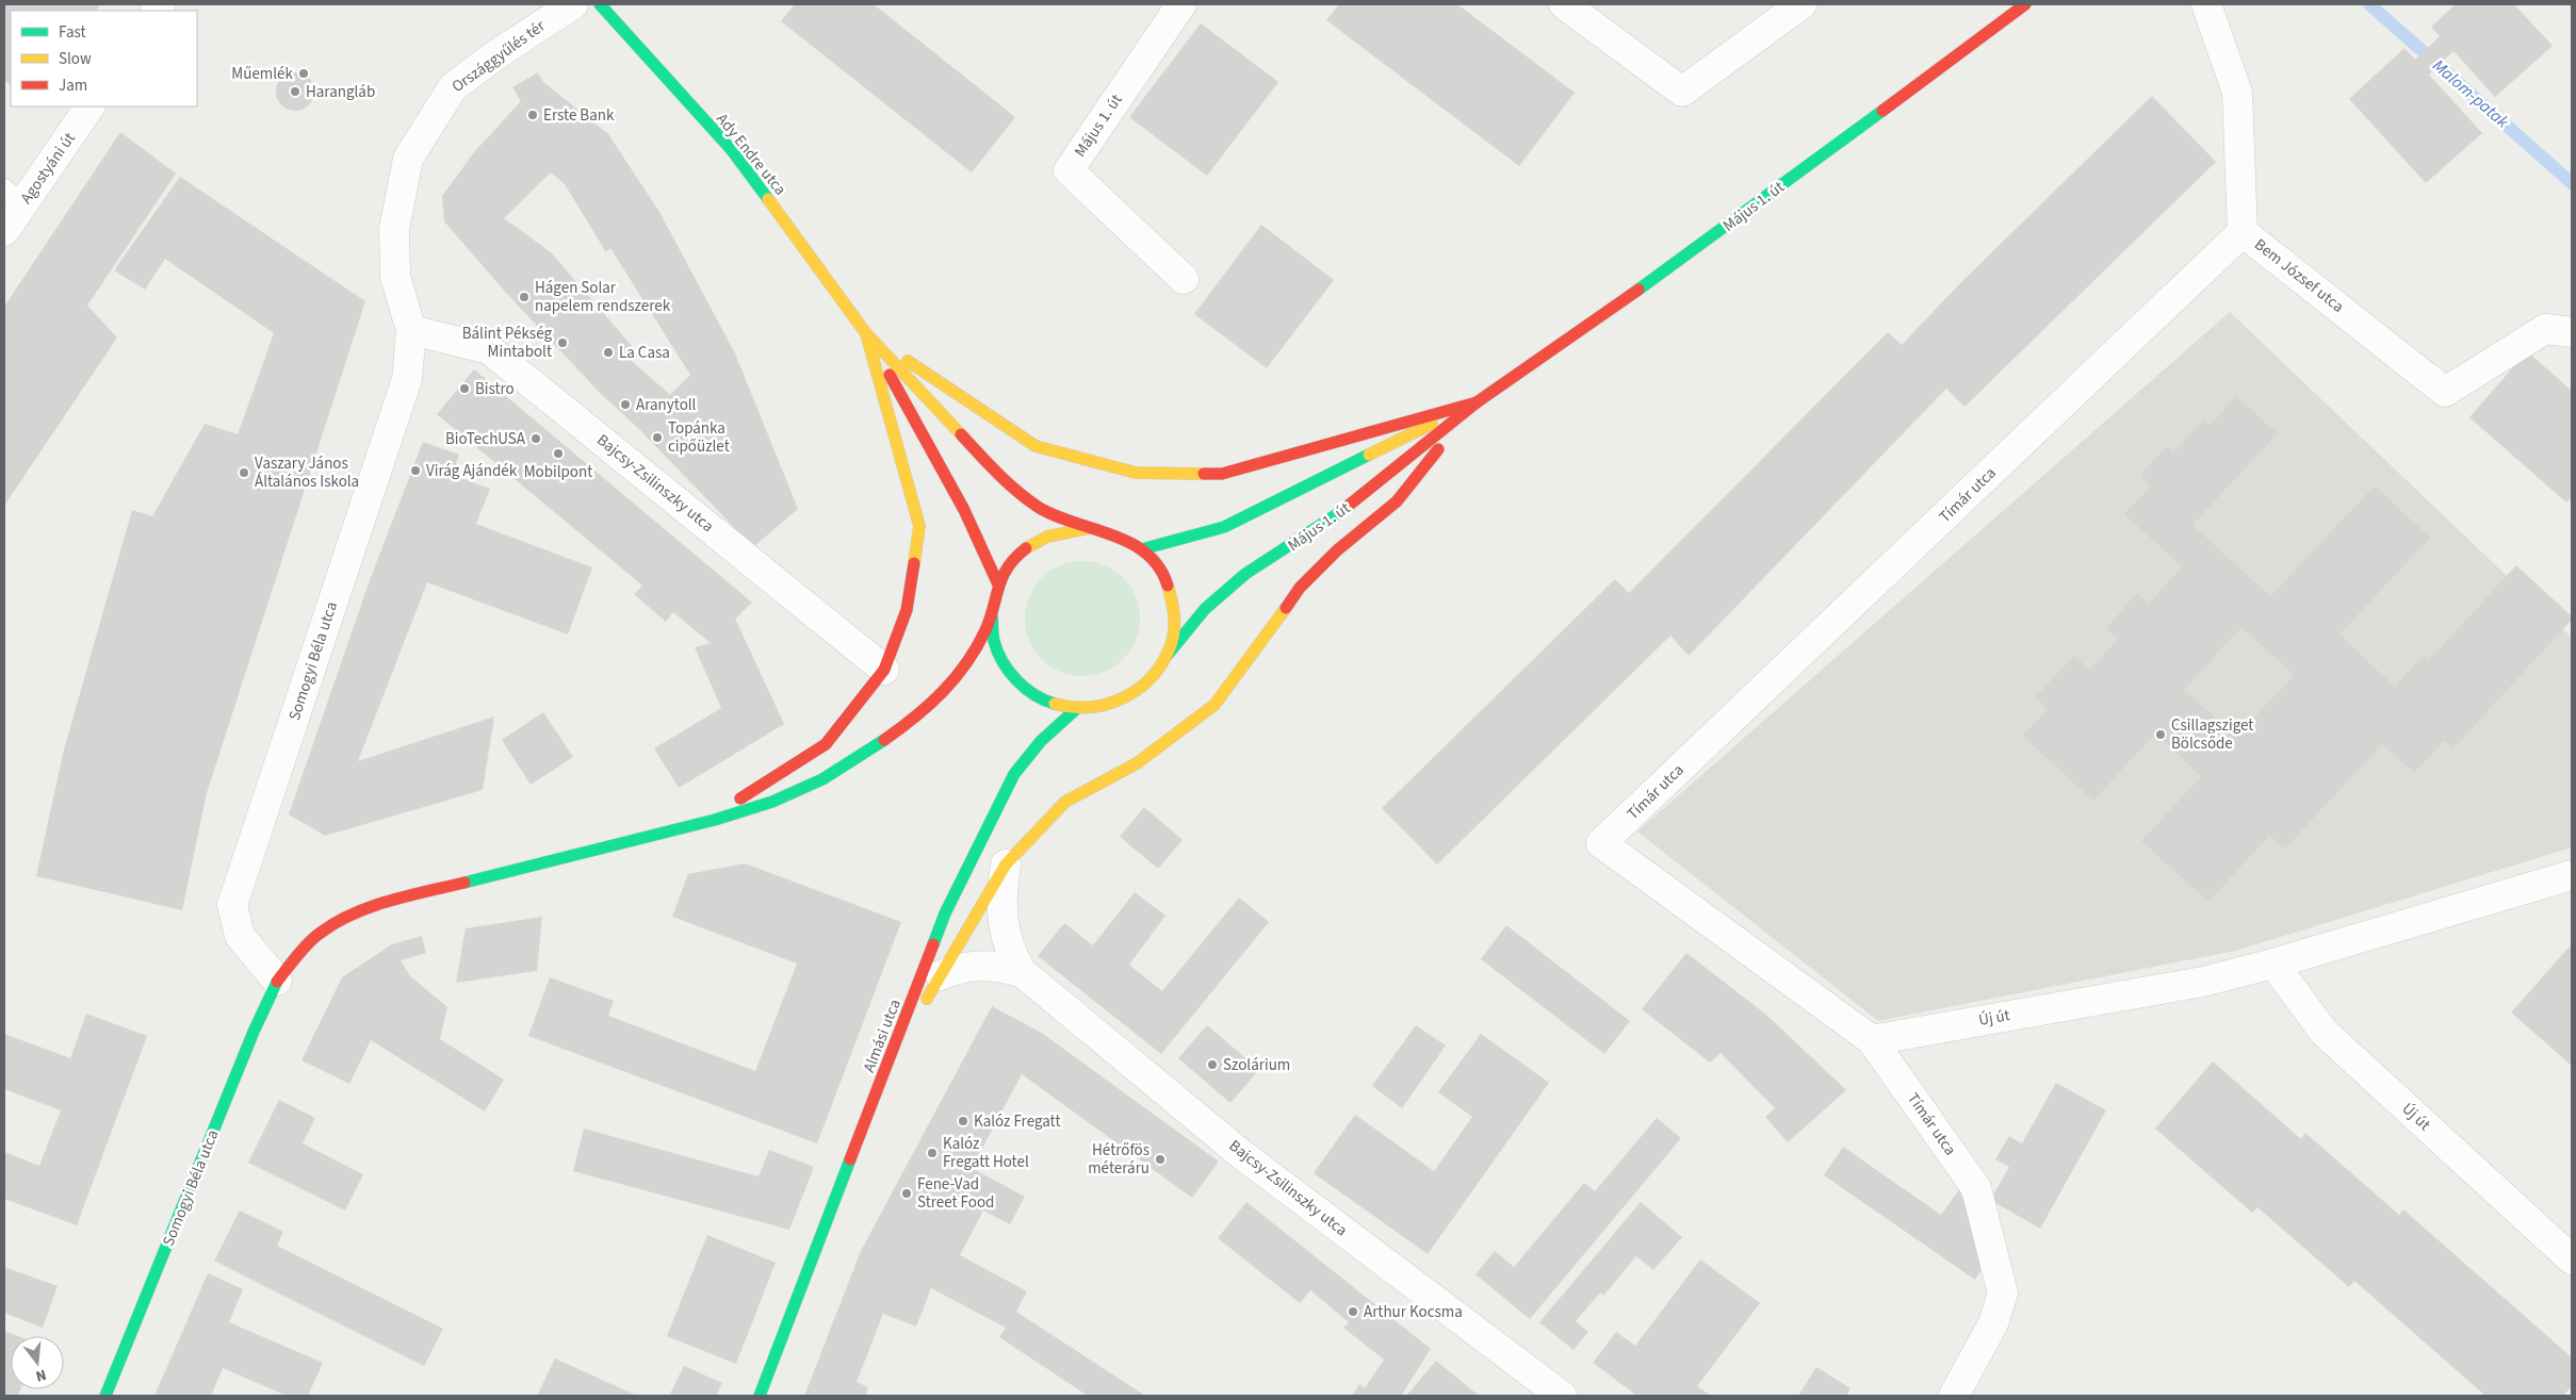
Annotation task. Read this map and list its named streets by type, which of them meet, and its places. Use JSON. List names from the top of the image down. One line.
{"streets":{"main road":["Május 1. út","Ady Endre utca","Somogyi Béla utca","Almási utca"],"street":["Országgyűlés tér","Agostyáni út","Bem József utca","Bajcsy-Zsilinszky utca","Tímár utca","Új út"]},"crossings":[["Országgyűlés tér","Bajcsy-Zsilinszky utca"],["Országgyűlés tér","Somogyi Béla utca"],["Május 1. út","Almási utca"],["Bem József utca","Tímár utca"],["Bajcsy-Zsilinszky utca","Somogyi Béla utca"],["Tímár utca","Új út"]],"water":["Malom-patak"],"places":["Műemlék","Harangláb","Erste Bank","Hágen Solar napelem rendszerek","Bálint Pékség Mintabolt","La Casa","Bistro","Aranytoll","Topánka cipőüzlet","BioTechUSA","Mobilpont","Virág Ajándék","Vaszary János Általános Iskola","Csillagsziget Bölcsőde","Szolárium","Kalóz Fregatt","Kalóz Fregatt Hotel","Hétrőfös méteráru","Fene-Vad Street Food","Arthur Kocsma"],"legend":["Fast","Slow","Jam"],"north":"bottom"}
